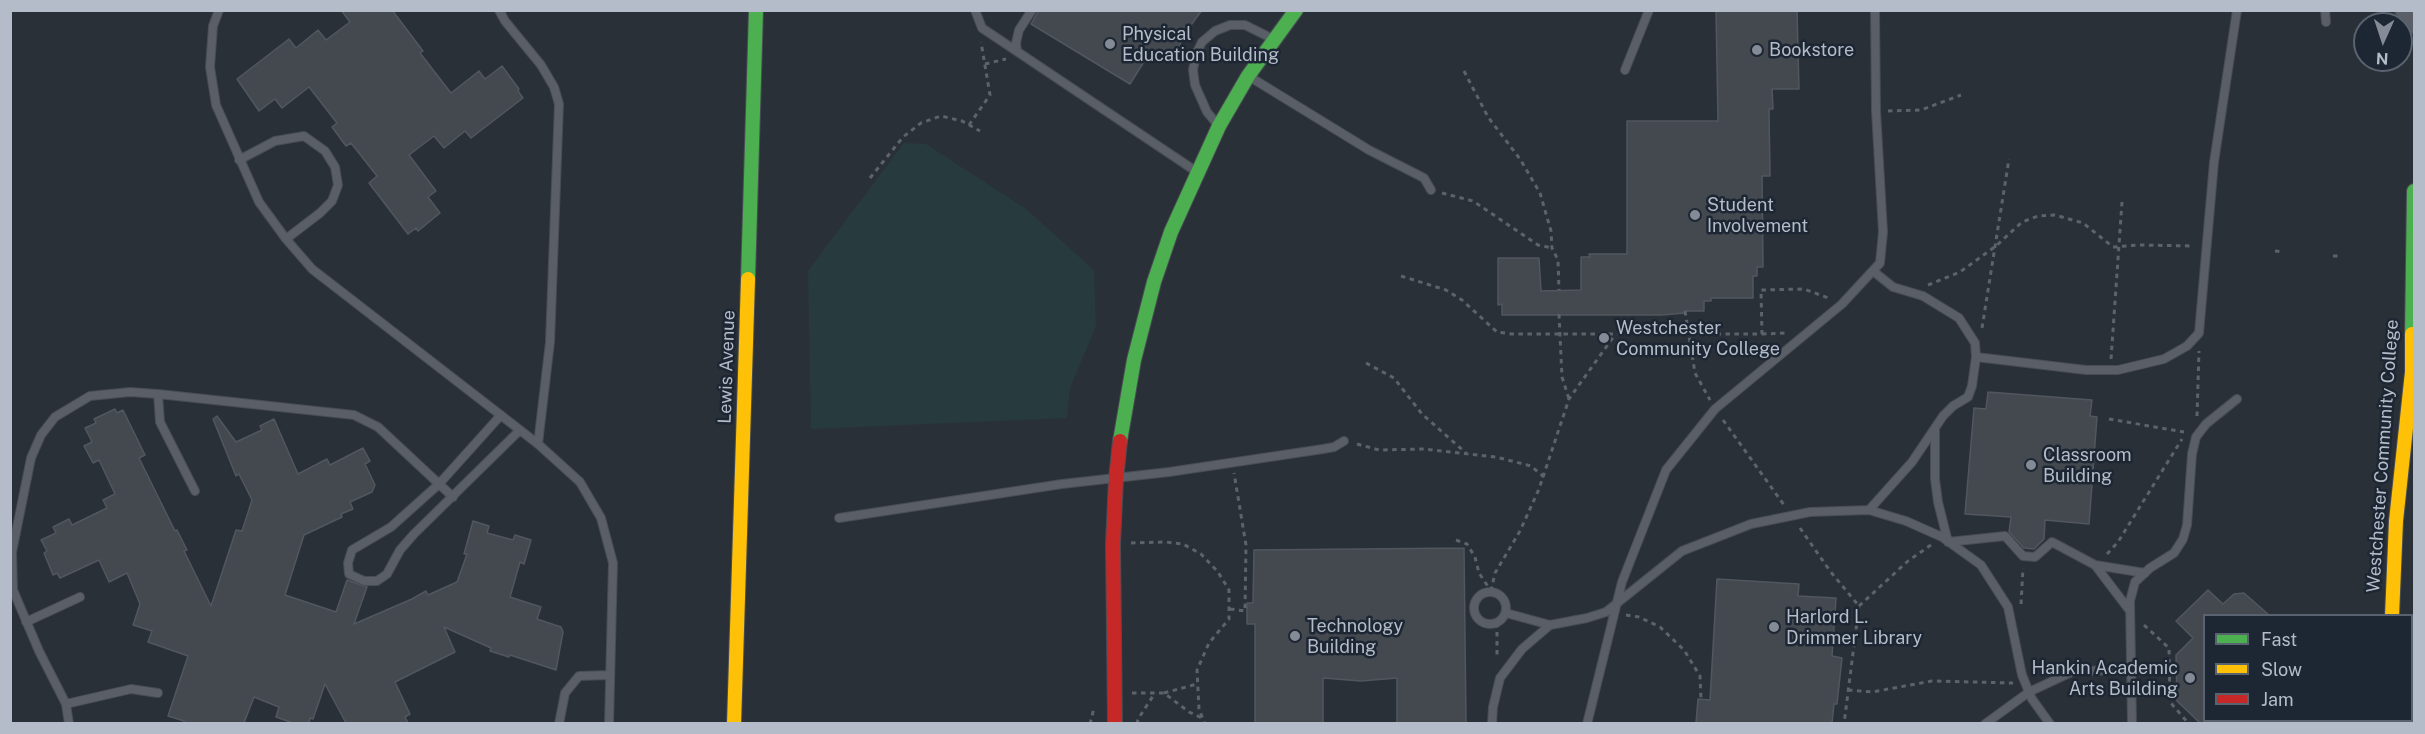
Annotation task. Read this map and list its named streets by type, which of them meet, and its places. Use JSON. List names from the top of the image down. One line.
{"streets":{"street":["Lewis Avenue","Westchester Community College"]},"places":["Physical Education Building","Bookstore","Student Involvement","Westchester Community College","Classroom Building","Harlord L. Drimmer Library","Technology Building","Hankin Academic Arts Building"],"legend":["Fast","Slow","Jam"],"north":"bottom"}
